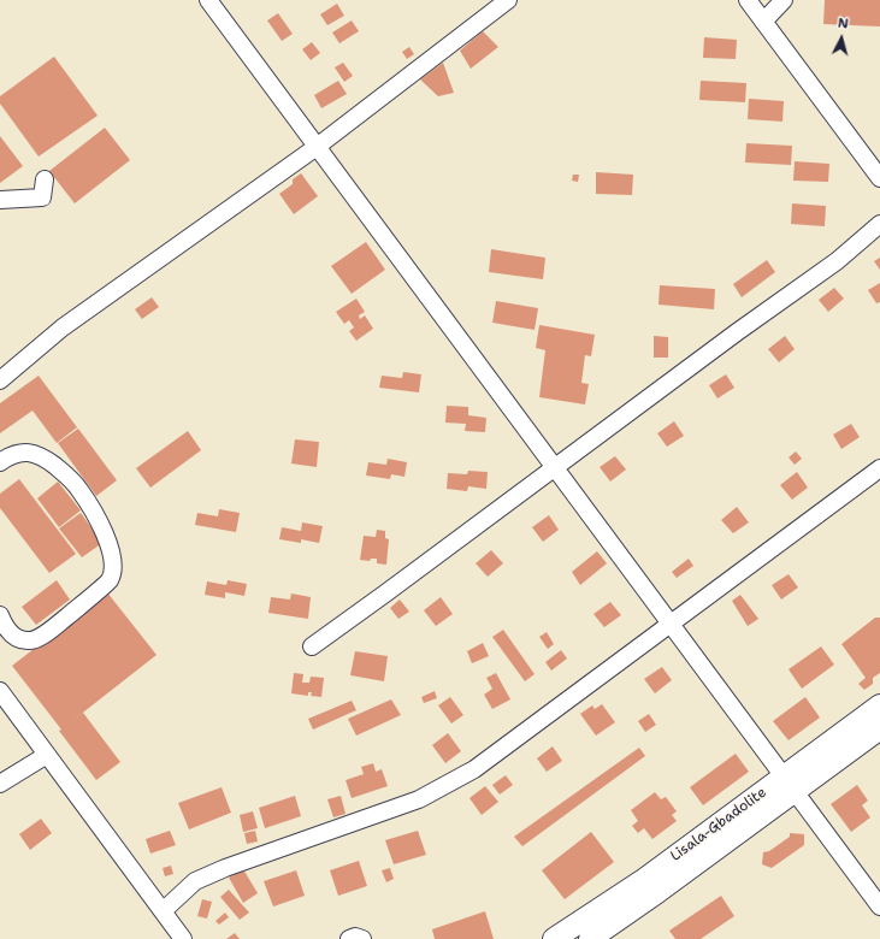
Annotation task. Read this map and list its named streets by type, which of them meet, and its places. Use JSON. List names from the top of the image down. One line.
{"streets":{"main road":["Lisala-Gbadolite"]},"north":"top"}
